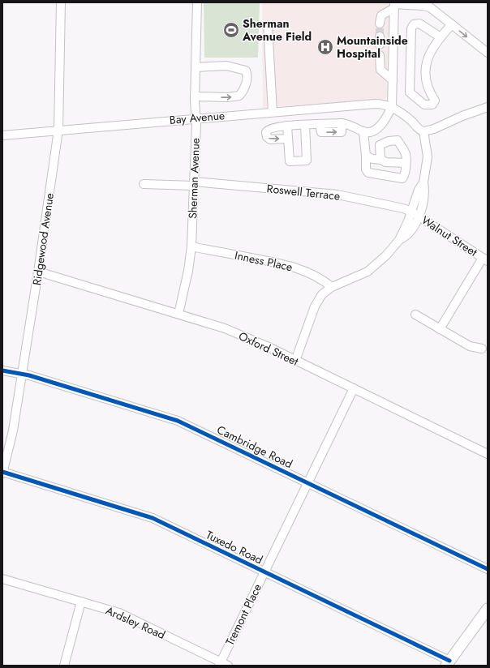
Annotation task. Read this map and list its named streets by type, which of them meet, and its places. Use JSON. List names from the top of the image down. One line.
{"streets":{"street":["Bay Avenue","Sherman Avenue","Roswell Terrace","Walnut Street","Ridgewood Avenue","Inness Place","Oxford Street","Cambridge Road","Tuxedo Road","Tremont Place","Ardsley Road"]},"crossings":[["Bay Avenue","Sherman Avenue"],["Bay Avenue","Ridgewood Avenue"],["Sherman Avenue","Roswell Terrace"],["Sherman Avenue","Inness Place"],["Sherman Avenue","Oxford Street"],["Roswell Terrace","Walnut Street"],["Ridgewood Avenue","Oxford Street"],["Ridgewood Avenue","Cambridge Road"],["Ridgewood Avenue","Tuxedo Road"],["Oxford Street","Tremont Place"],["Cambridge Road","Tremont Place"],["Tuxedo Road","Tremont Place"],["Tremont Place","Ardsley Road"]],"places":{"sports":["Sherman Avenue Field"],"hospital":["Mountainside Hospital"]}}
